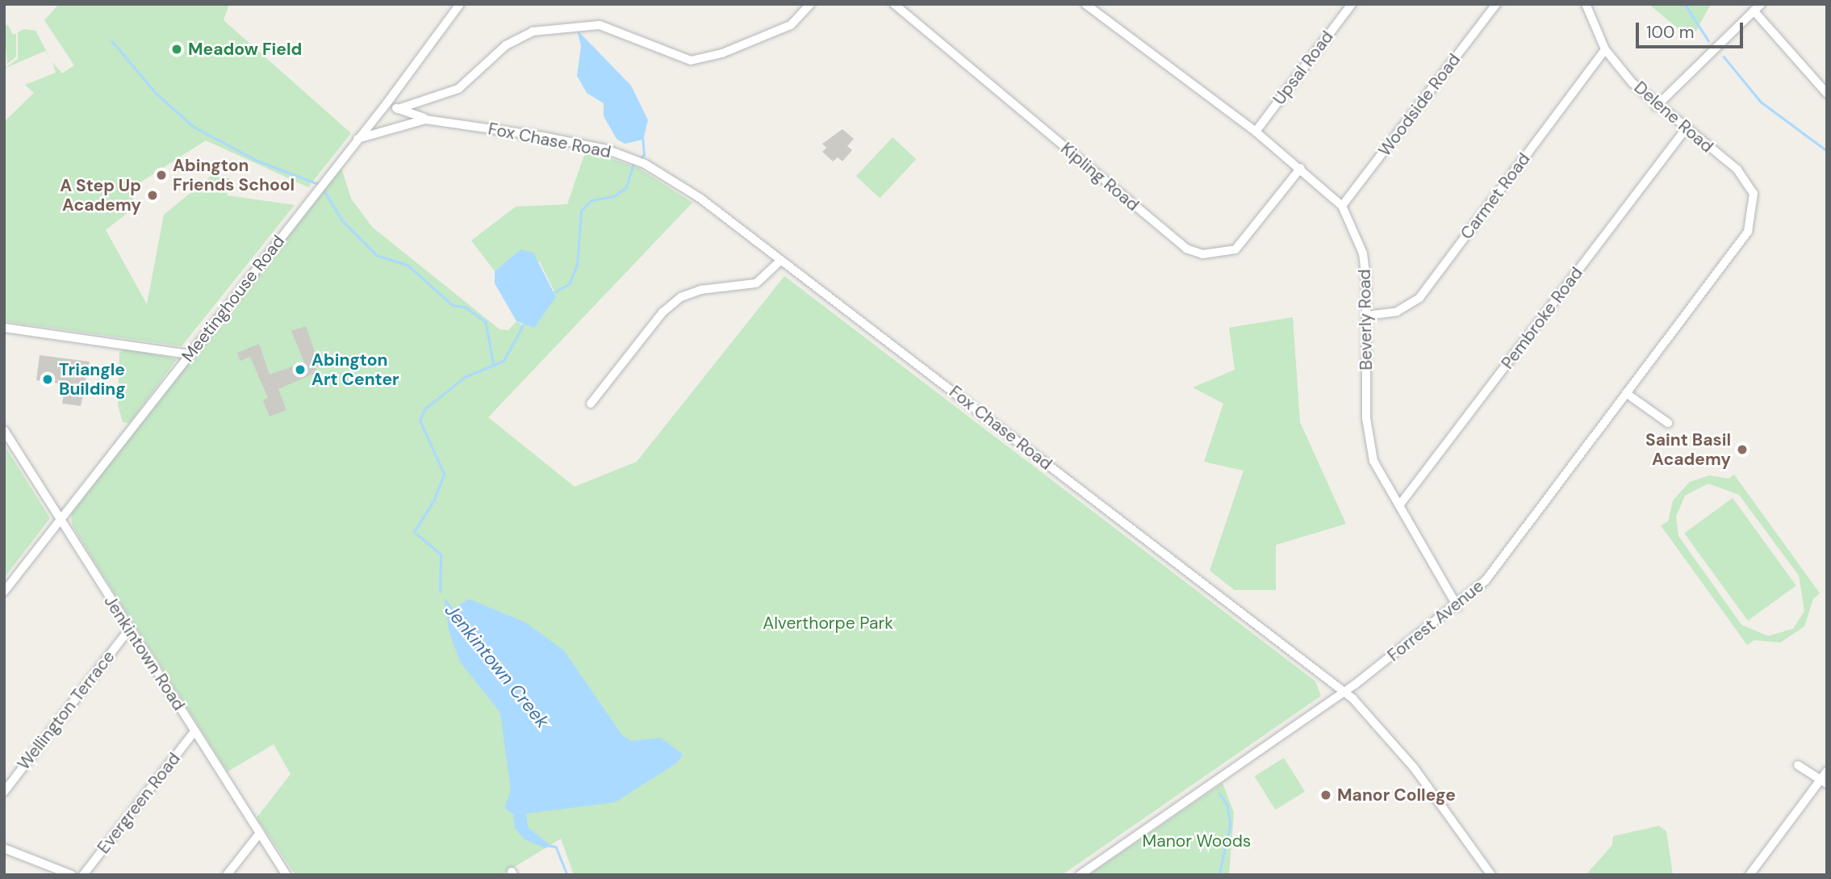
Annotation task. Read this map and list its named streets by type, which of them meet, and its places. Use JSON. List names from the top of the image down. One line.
{"streets":{"street":["Upsal Road","Woodside Road","Delene Road","Fox Chase Road","Kipling Road","Carmet Road","Meetinghouse Road","Pembroke Road","Beverly Road","Forrest Avenue","Jenkintown Road","Wellington Terrace","Evergreen Road"]},"crossings":[["Upsal Road","Beverly Road"],["Woodside Road","Beverly Road"],["Delene Road","Carmet Road"],["Delene Road","Pembroke Road"],["Delene Road","Forrest Avenue"],["Fox Chase Road","Meetinghouse Road"],["Fox Chase Road","Forrest Avenue"],["Kipling Road","Beverly Road"],["Carmet Road","Beverly Road"],["Meetinghouse Road","Jenkintown Road"],["Pembroke Road","Beverly Road"],["Beverly Road","Forrest Avenue"],["Jenkintown Road","Wellington Terrace"],["Jenkintown Road","Evergreen Road"]],"water":["Jenkintown Creek"],"parks":["Alverthorpe Park","Manor Woods"],"places":["Meadow Field","Abington Friends School","A Step Up Academy","Abington Art Center","Triangle Building","Saint Basil Academy","Manor College"],"scale_bar":"100 m"}
